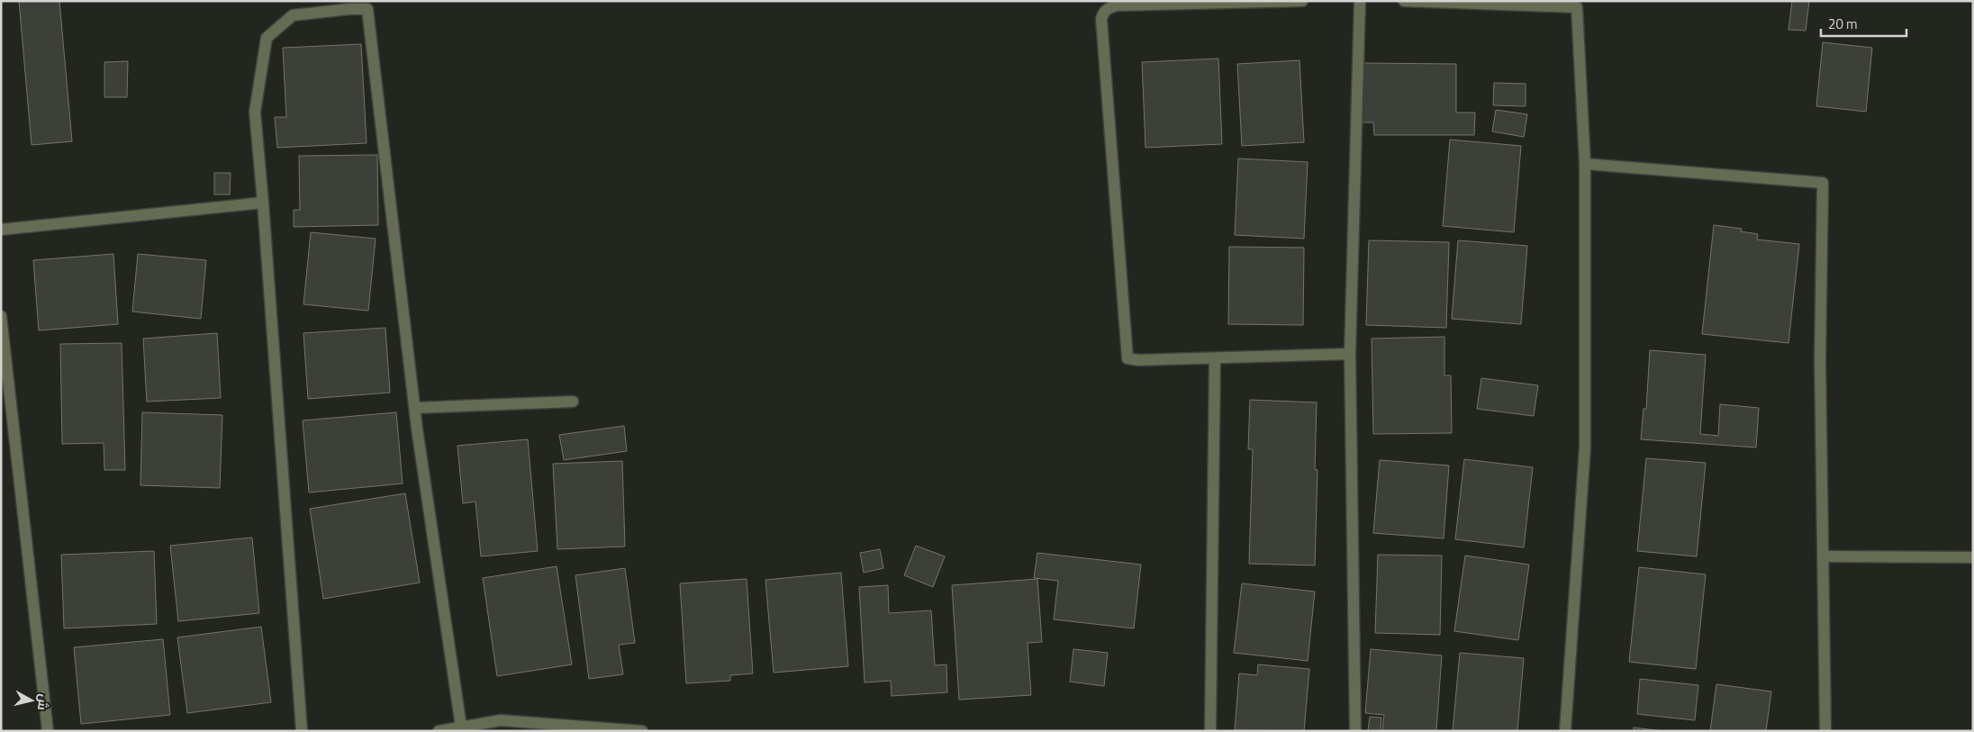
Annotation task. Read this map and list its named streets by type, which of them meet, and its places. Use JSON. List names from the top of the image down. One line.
{"scale_bar":"20 m","north":"right"}
